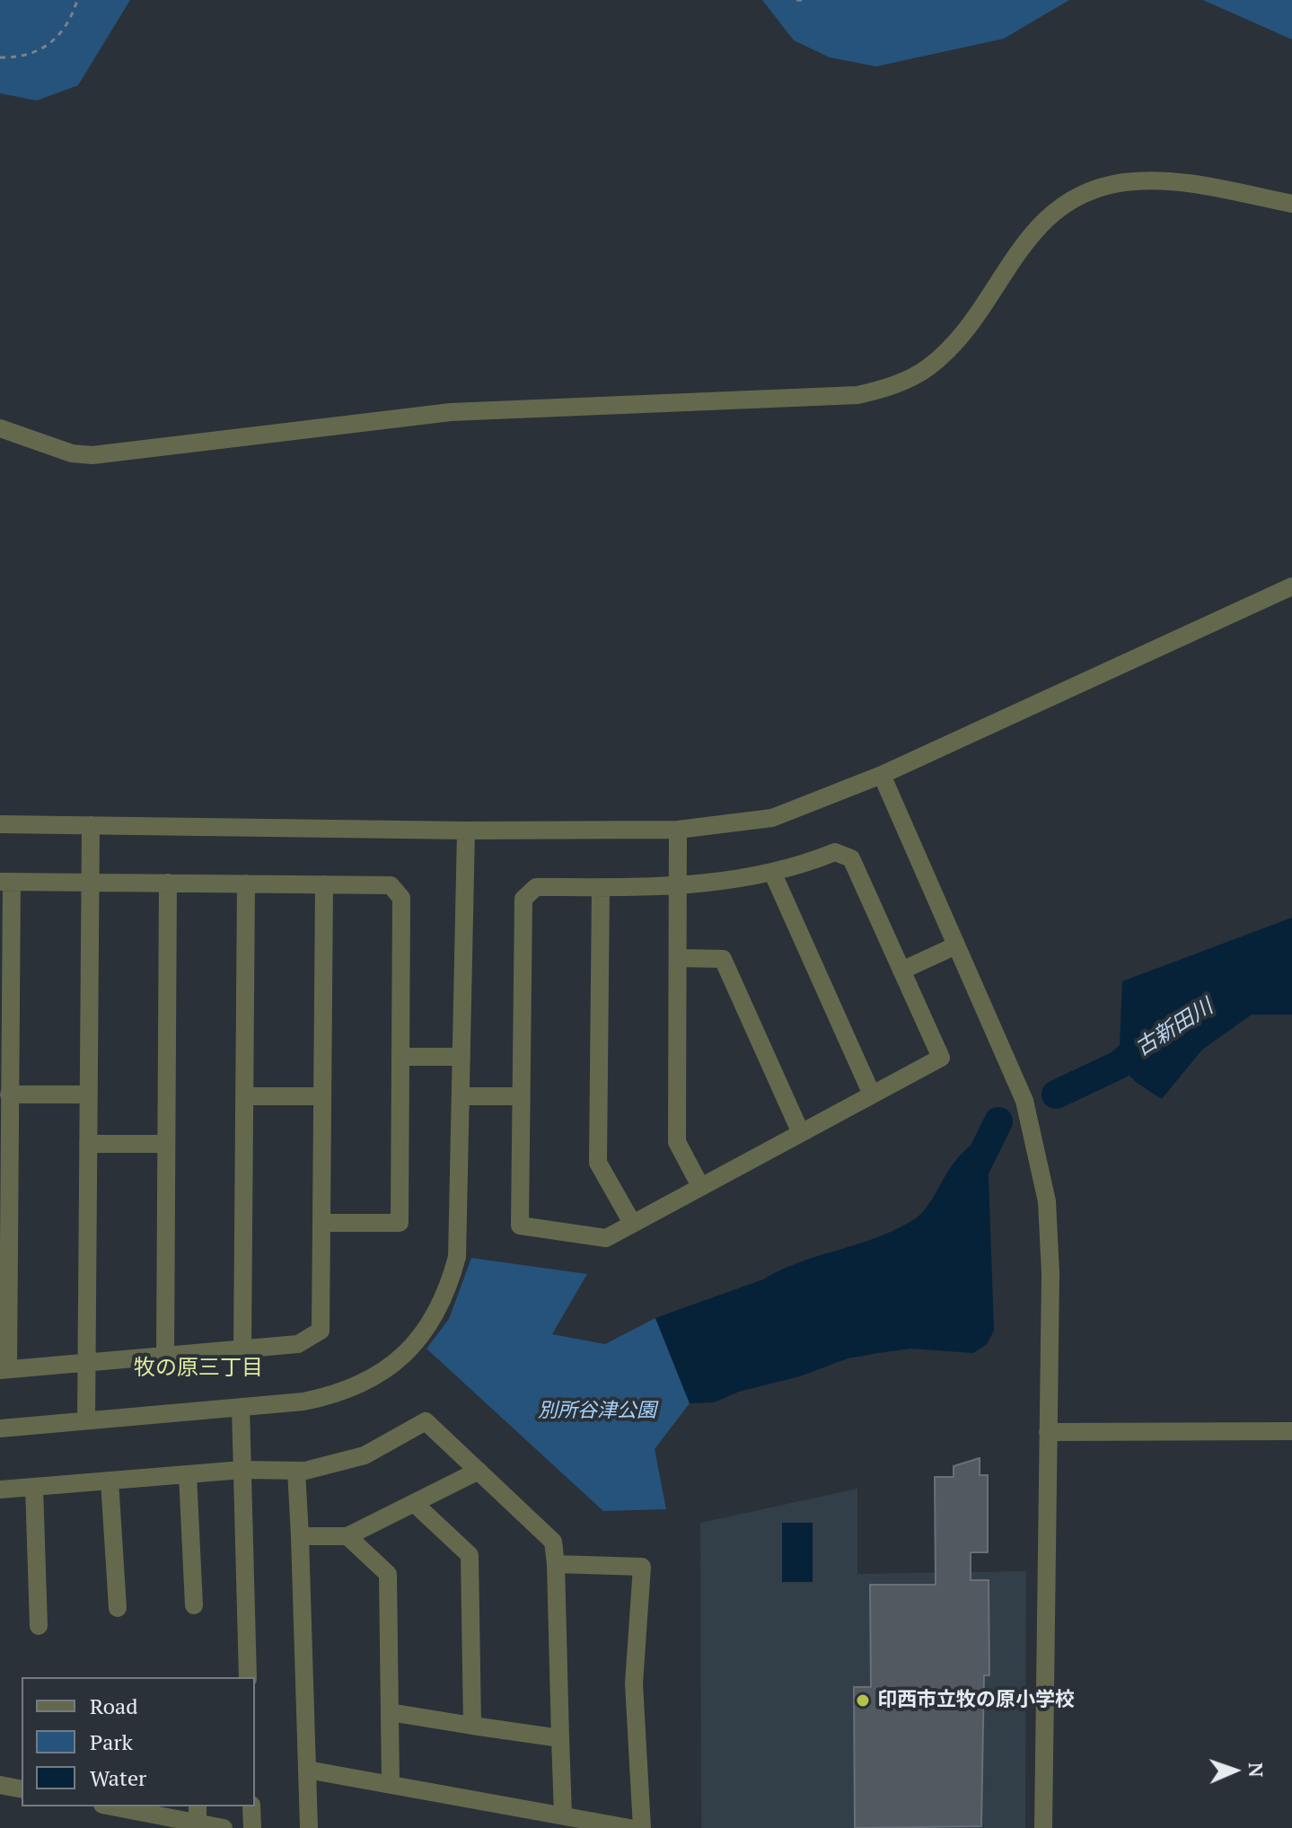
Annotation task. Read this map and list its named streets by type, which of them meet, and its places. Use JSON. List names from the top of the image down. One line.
{"districts":["牧の原三丁目"],"water":["古新田川"],"parks":["別所谷津公園"],"places":["印西市立牧の原小学校"],"legend":["Road","Park","Water"],"north":"right"}
